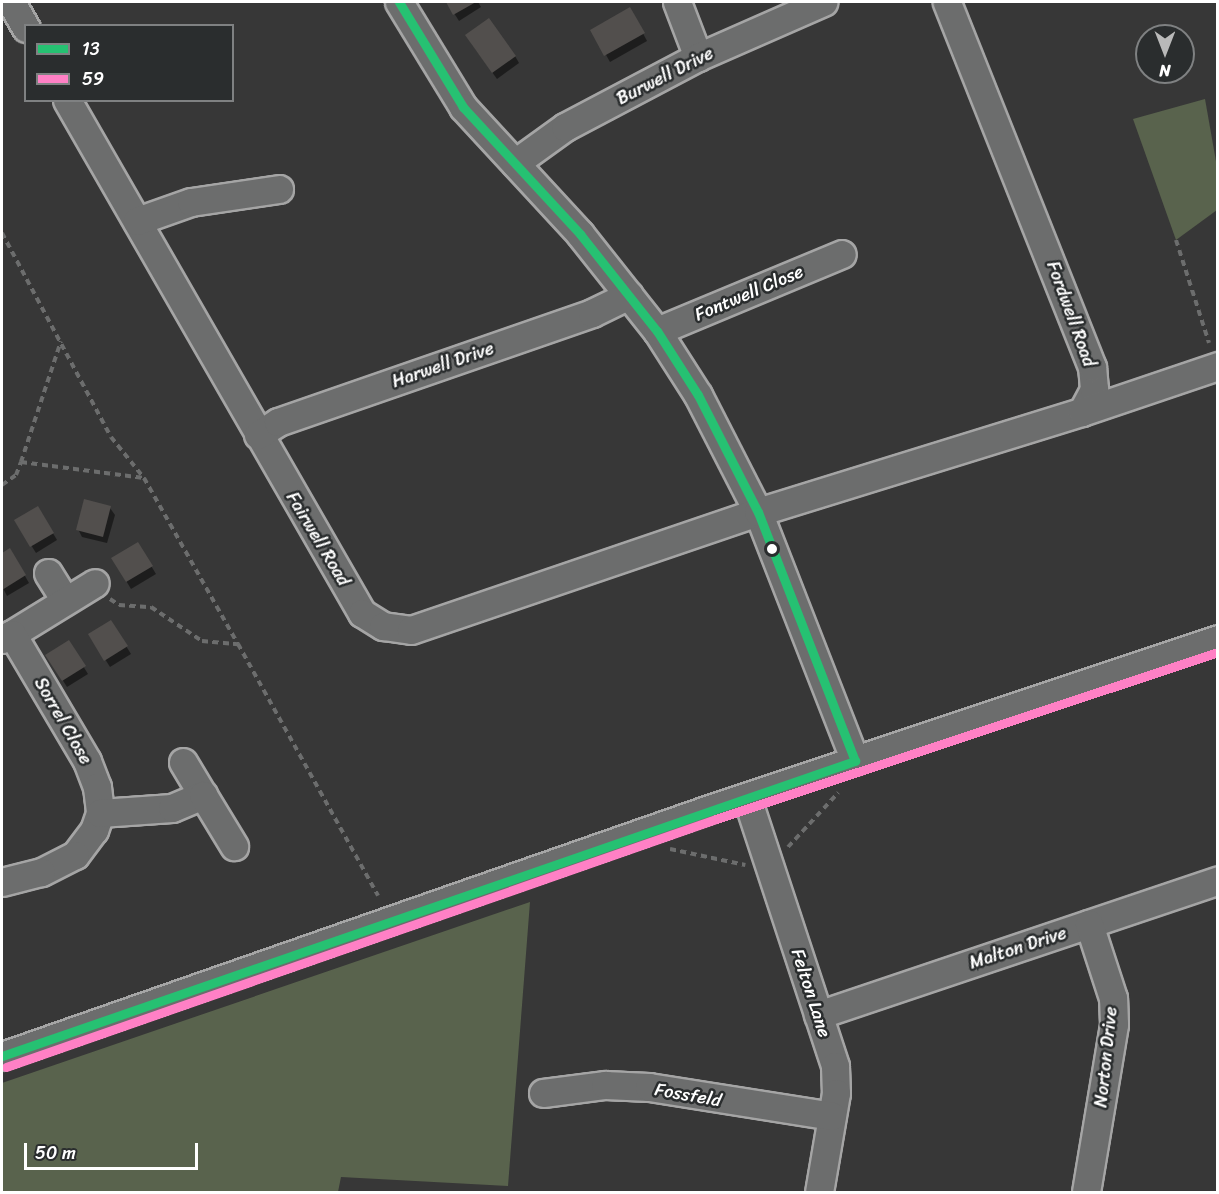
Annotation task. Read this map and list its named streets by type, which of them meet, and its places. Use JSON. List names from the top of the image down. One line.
{"streets":{"street":["Burwell Drive","Fontwell Close","Fordwell Road","Harwell Drive","Fairwell Road","Sorrel Close","Malton Drive","Felton Lane","Norton Drive","Fossfeld"]},"crossings":[["Harwell Drive","Fairwell Road"],["Malton Drive","Felton Lane"],["Malton Drive","Norton Drive"],["Felton Lane","Fossfeld"]],"lines":["transit line 13","transit line 59"],"legend":["13","59"],"scale_bar":"50 m","north":"bottom"}
